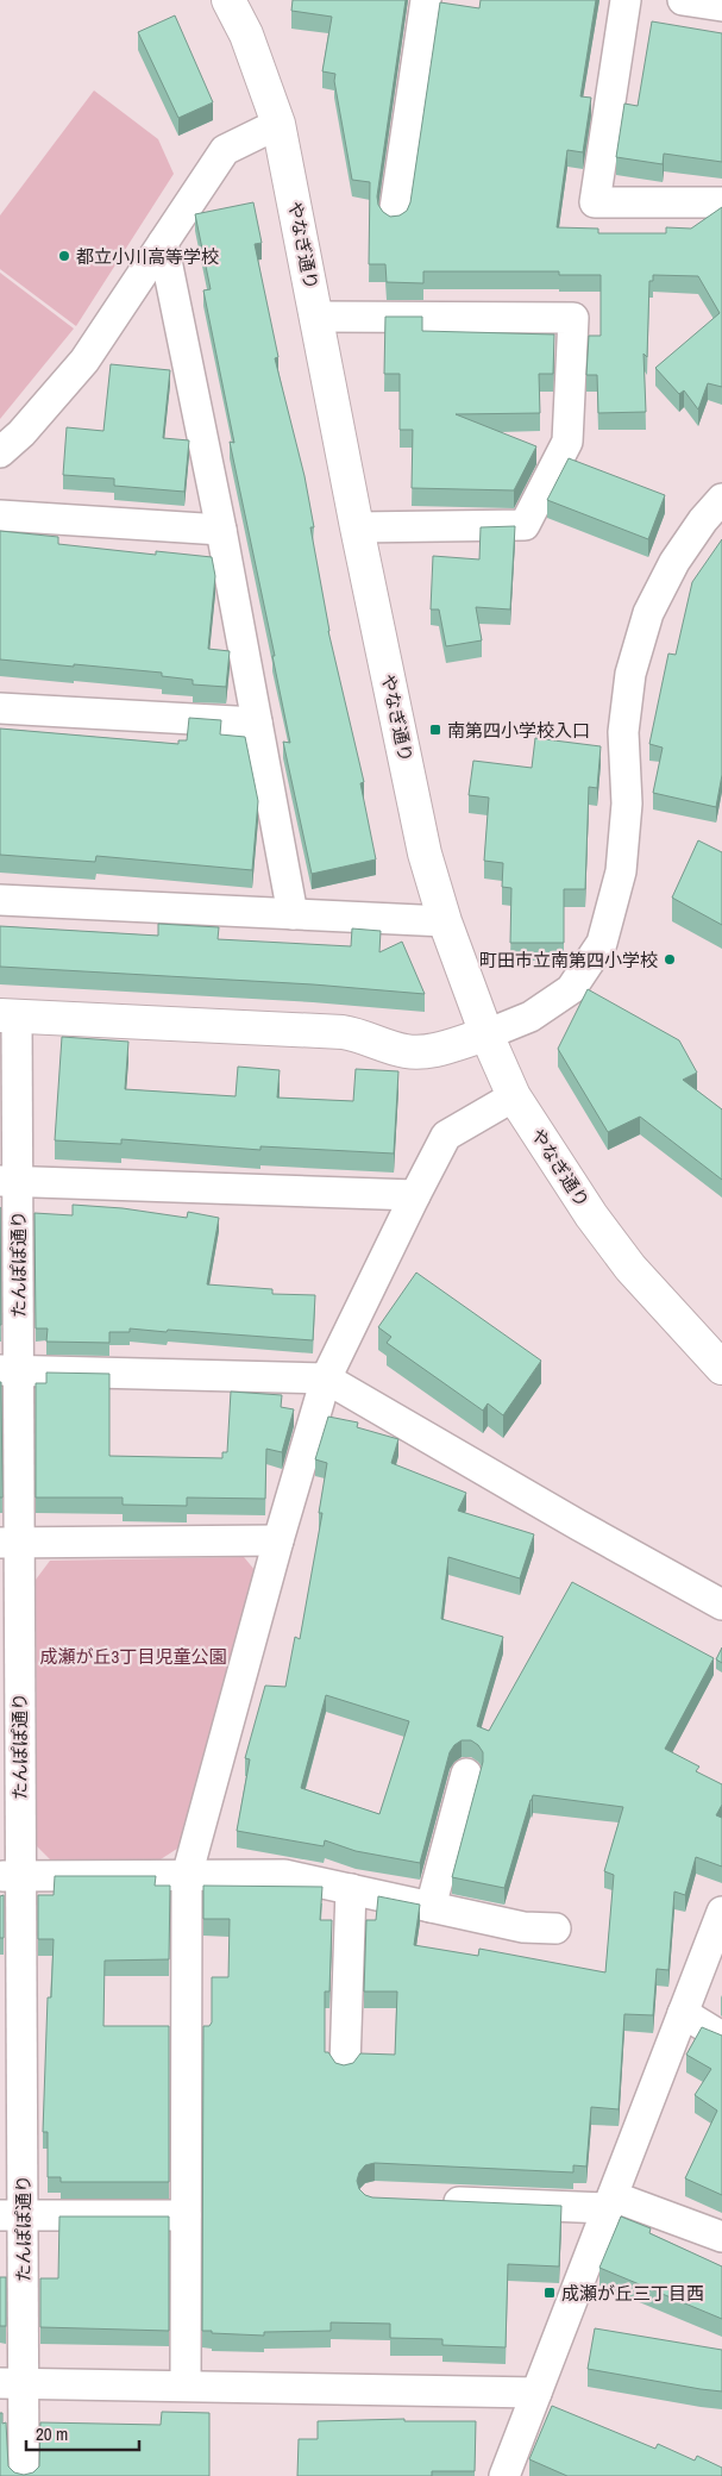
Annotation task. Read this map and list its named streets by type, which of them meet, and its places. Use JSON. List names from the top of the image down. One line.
{"streets":{"street":["やなぎ通り","たんぽぽ通り"]},"parks":["成瀬が丘3丁目児童公園"],"places":{"other":["都立小川高等学校","町田市立南第四小学校"],"transit":["南第四小学校入口","成瀬が丘三丁目西"]},"scale_bar":"20 m"}
